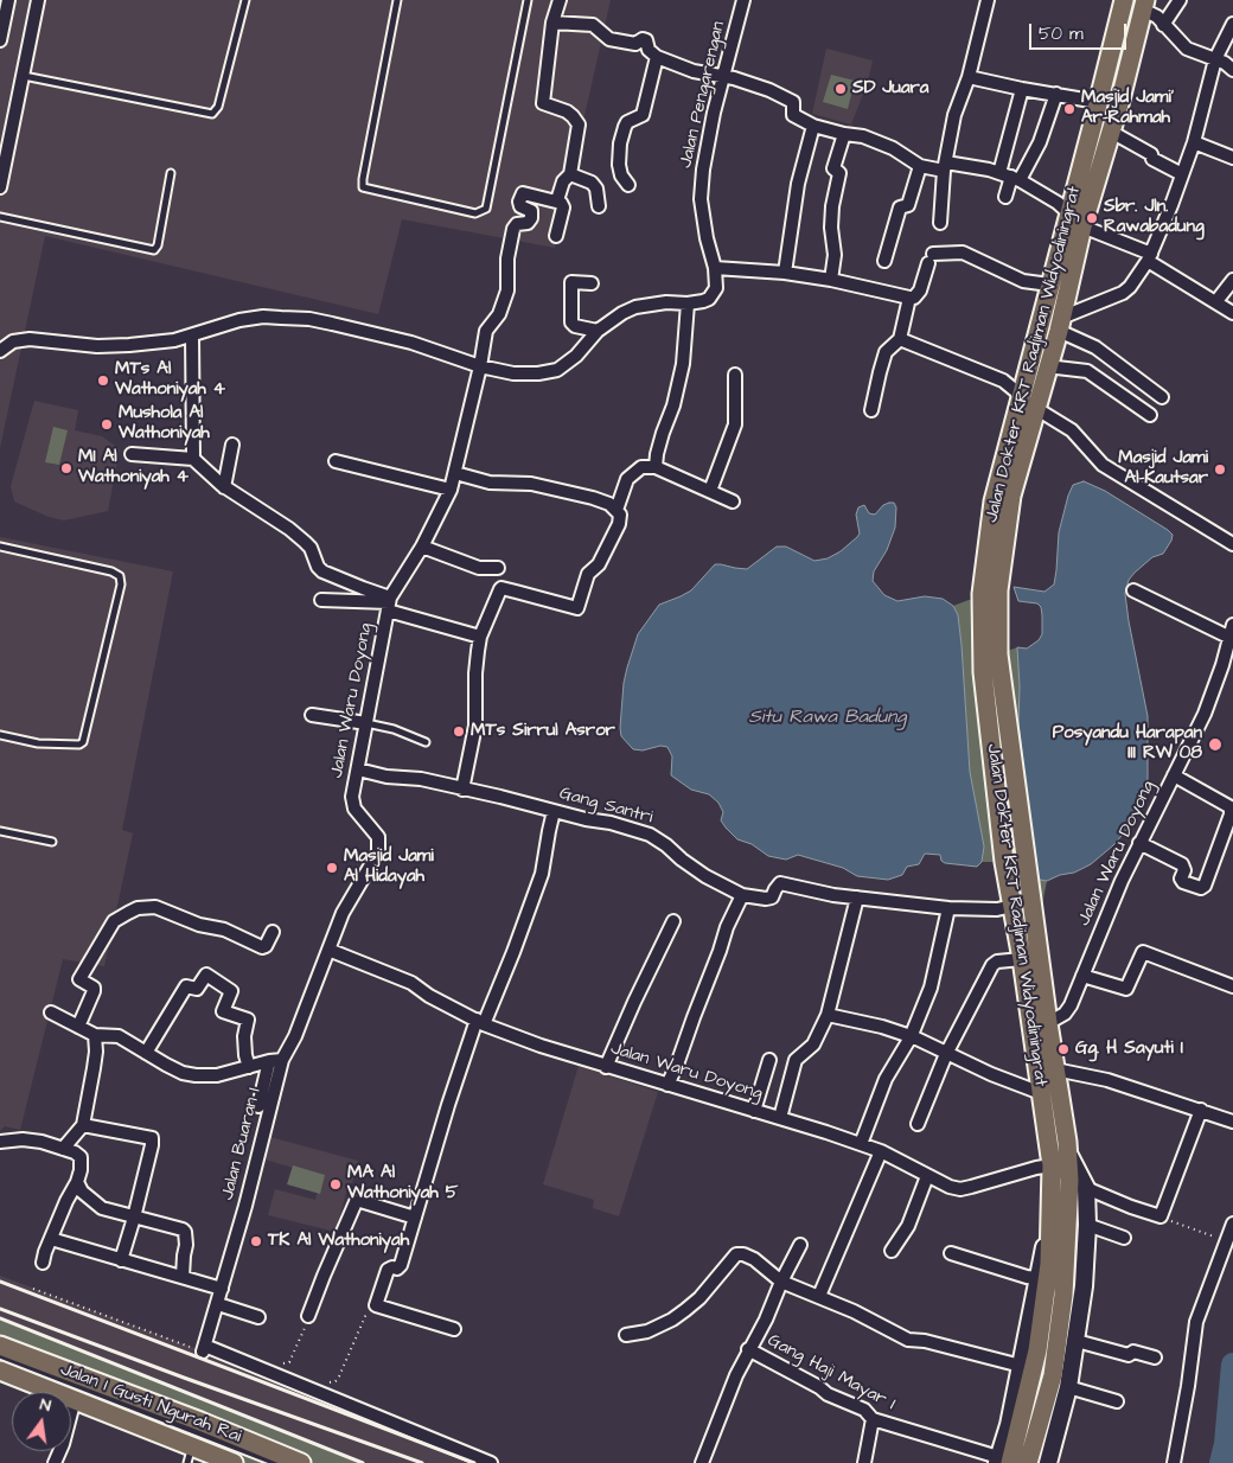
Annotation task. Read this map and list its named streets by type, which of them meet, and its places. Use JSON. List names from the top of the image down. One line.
{"streets":{"main road":["Jalan Dokter KRT Radjiman Widyodiningrat","Jalan I Gusti Ngurah Rai"],"street":["Jalan Pengarengan","Jalan Waru Doyong","Gang Santri","Jalan Buaran I","Gang Haji Mayar I"]},"crossings":[["Jalan Dokter KRT Radjiman Widyodiningrat","Jalan Waru Doyong"],["Jalan Dokter KRT Radjiman Widyodiningrat","Gang Haji Mayar I"],["Jalan Waru Doyong","Gang Santri"],["Jalan Waru Doyong","Jalan Buaran I"]],"water":["Situ Rawa Badung"],"places":["SD Juara","Masjid Jami' Ar-Rahmah","Sbr. Jln. Rawabadung","MTs Al Wathoniyah 4","Mushola Al Wathoniyah","MI Al Wathoniyah 4","Masjid Jami Al-Kautsar","MTs Sirrul Asror","Posyandu Harapan III RW 08","Masjid Jami Al Hidayah","Gg. H Sayuti I","MA Al Wathoniyah 5","TK Al Wathoniyah"],"scale_bar":"50 m","north":"top"}
